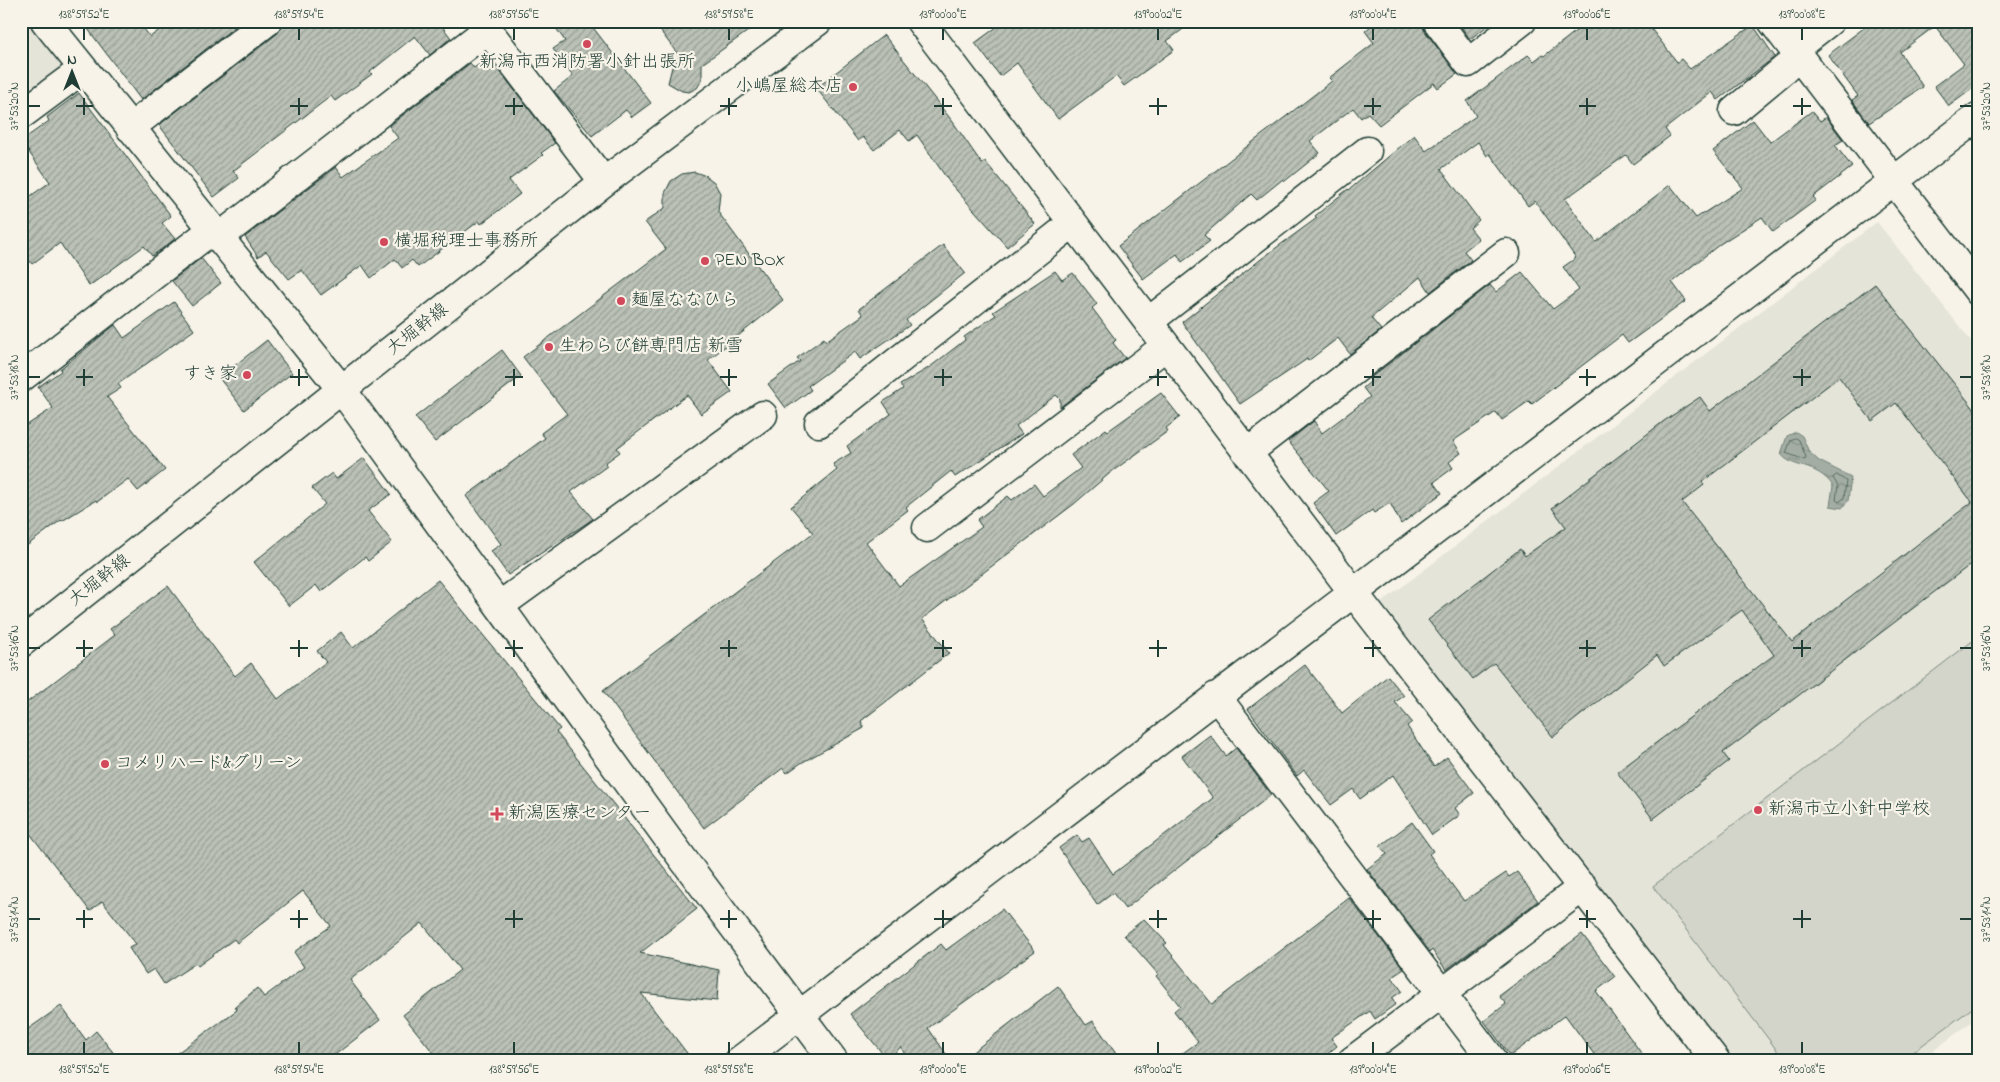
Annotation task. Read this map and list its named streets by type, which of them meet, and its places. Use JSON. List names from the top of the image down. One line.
{"streets":{"street":["大堀幹線"]},"places":{"other":["新潟市西消防署小針出張所","小嶋屋総本店","横堀税理士事務所","PEN BOX","麺屋ななひら","生わらび餅専門店 新雪","すき家","コメリハード&グリーン","新潟市立小針中学校"],"health":["新潟医療センター"]},"north":"top","coordinates":["138°59'52\"E","138°59'54\"E","138°59'56\"E","138°59'58\"E","139°00'00\"E","139°00'02\"E","139°00'04\"E","139°00'06\"E","139°00'08\"E","37°53'20\"N","37°53'18\"N","37°53'16\"N","37°53'14\"N"]}
